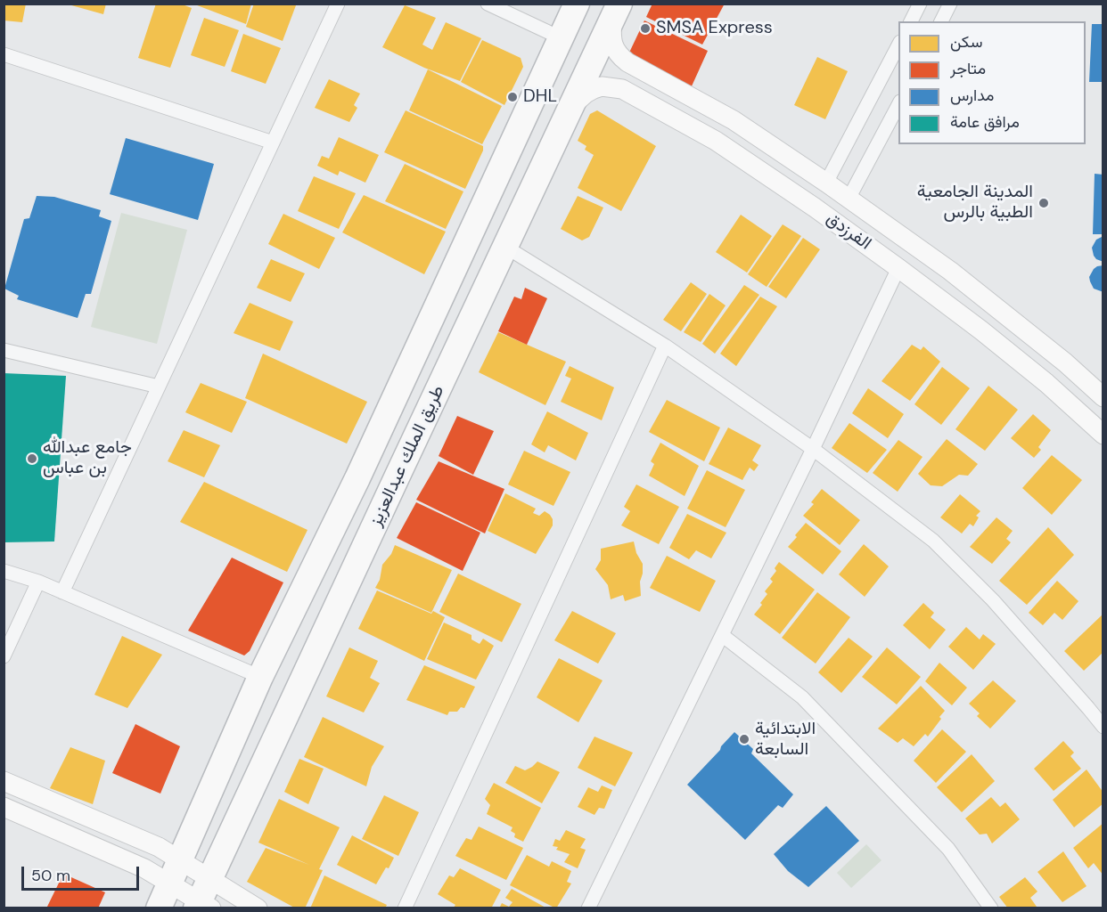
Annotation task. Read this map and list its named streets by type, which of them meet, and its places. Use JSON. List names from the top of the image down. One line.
{"streets":{"highway":["طريق الملك عبدالعزيز"],"street":["الفرزدق"]},"crossings":[["الفرزدق","طريق الملك عبدالعزيز"]],"places":["SMSA Express","DHL","المدينة الجامعية الطبية بالرس","جامع عبدالله بن عباس","الابتدائية السابعة"],"legend":["سكن","متاجر","مدارس","مرافق عامة"],"scale_bar":"50 m"}
